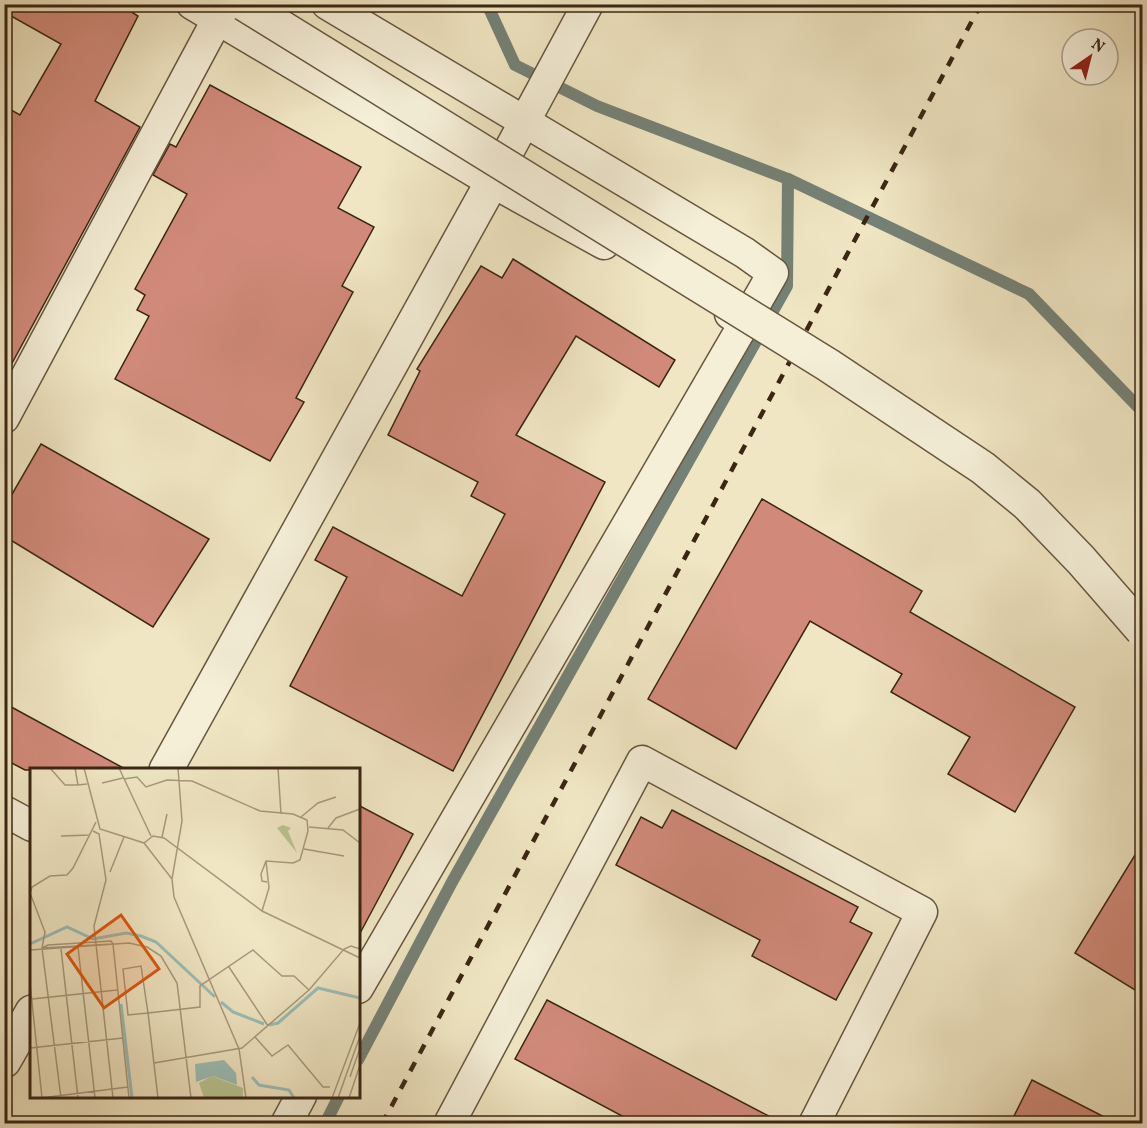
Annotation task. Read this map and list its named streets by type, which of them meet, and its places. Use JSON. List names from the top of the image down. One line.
{"north":"top right"}
